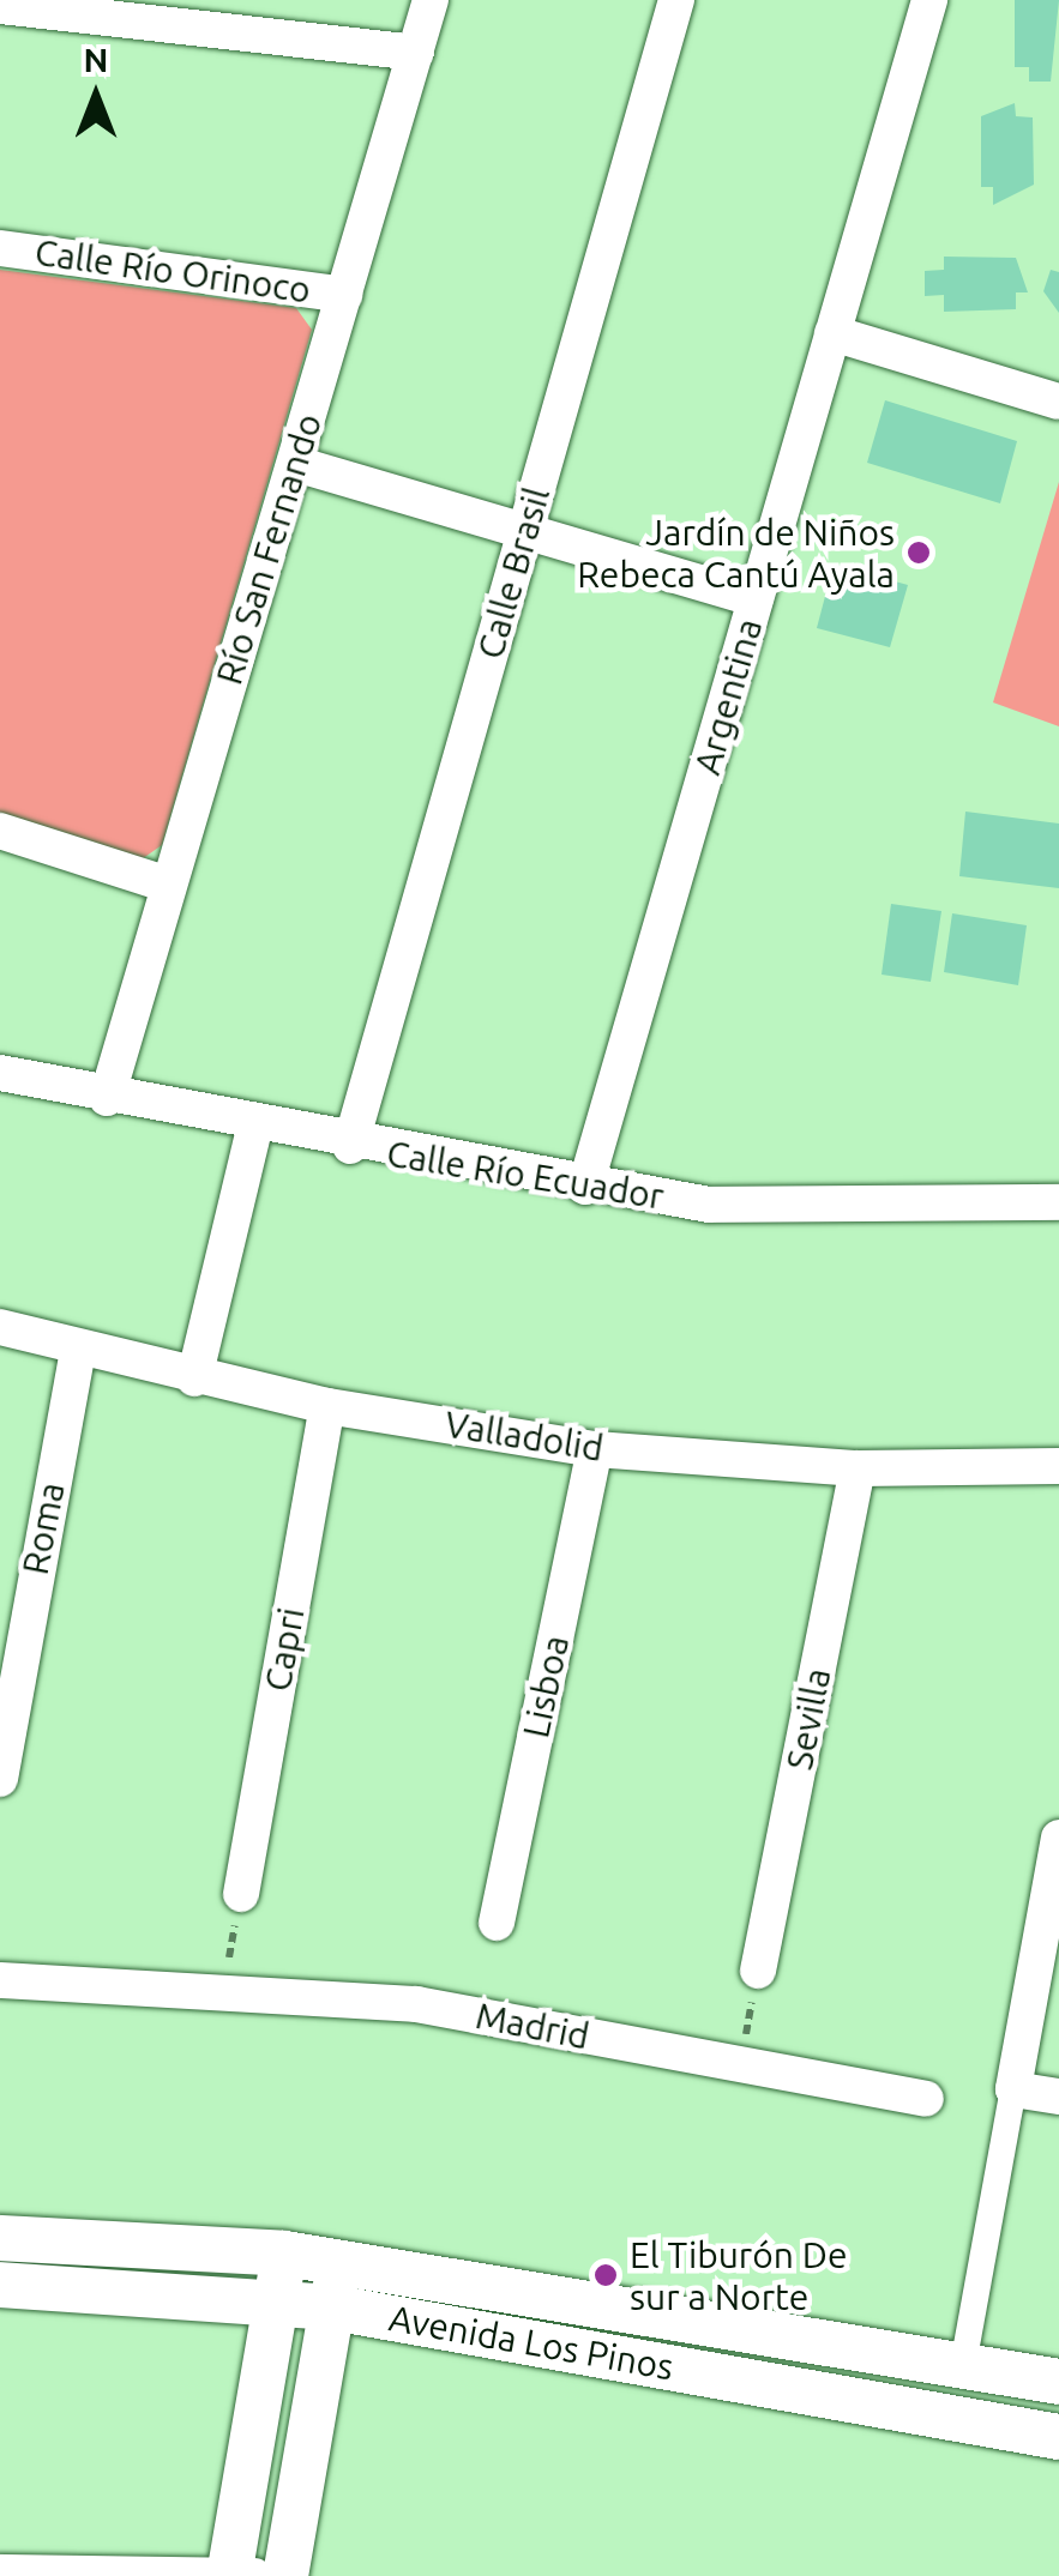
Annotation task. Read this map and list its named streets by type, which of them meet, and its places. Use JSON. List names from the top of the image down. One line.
{"streets":{"street":["Calle Río Orinoco","Río San Fernando","Calle Brasil","Argentina","Calle Río Ecuador","Valladolid","Roma","Capri","Lisboa","Sevilla","Madrid","Avenida Los Pinos"]},"crossings":[["Calle Río Orinoco","Río San Fernando"],["Río San Fernando","Calle Río Ecuador"],["Calle Brasil","Calle Río Ecuador"],["Argentina","Calle Río Ecuador"],["Valladolid","Roma"],["Valladolid","Capri"],["Valladolid","Lisboa"],["Valladolid","Sevilla"]],"places":["Jardín de Niños Rebeca Cantú Ayala","El Tiburón De sur a Norte"],"north":"top"}
